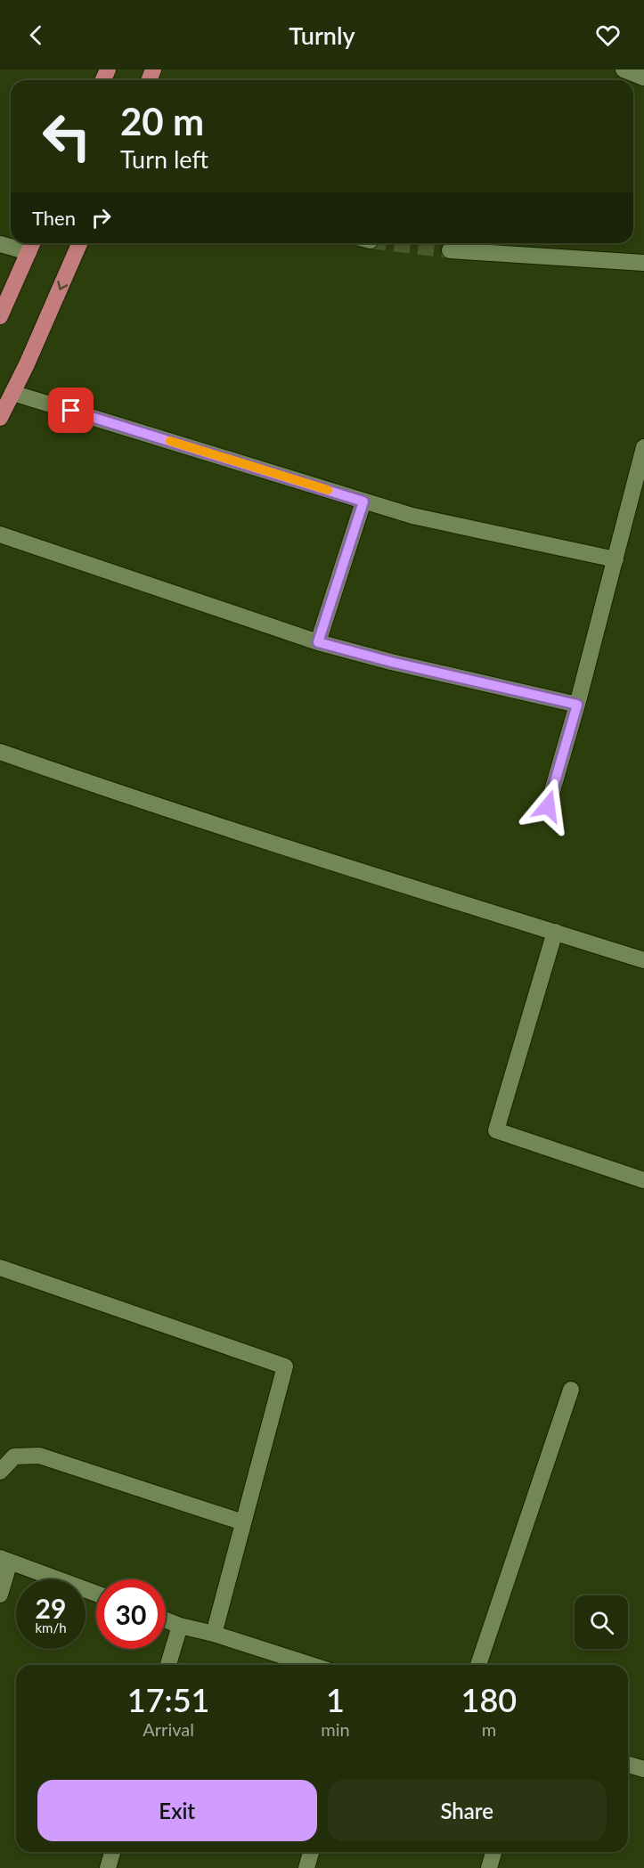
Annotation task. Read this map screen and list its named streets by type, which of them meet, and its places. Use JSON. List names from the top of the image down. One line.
{"page":{"header":"Turnly","turn":["20 m","Turn left"],"then":"Then","speed":"29 km/h","limit":"30","eta":["17:51","Arrival","1","min","180","m"],"buttons":["Exit","Share"]}}
